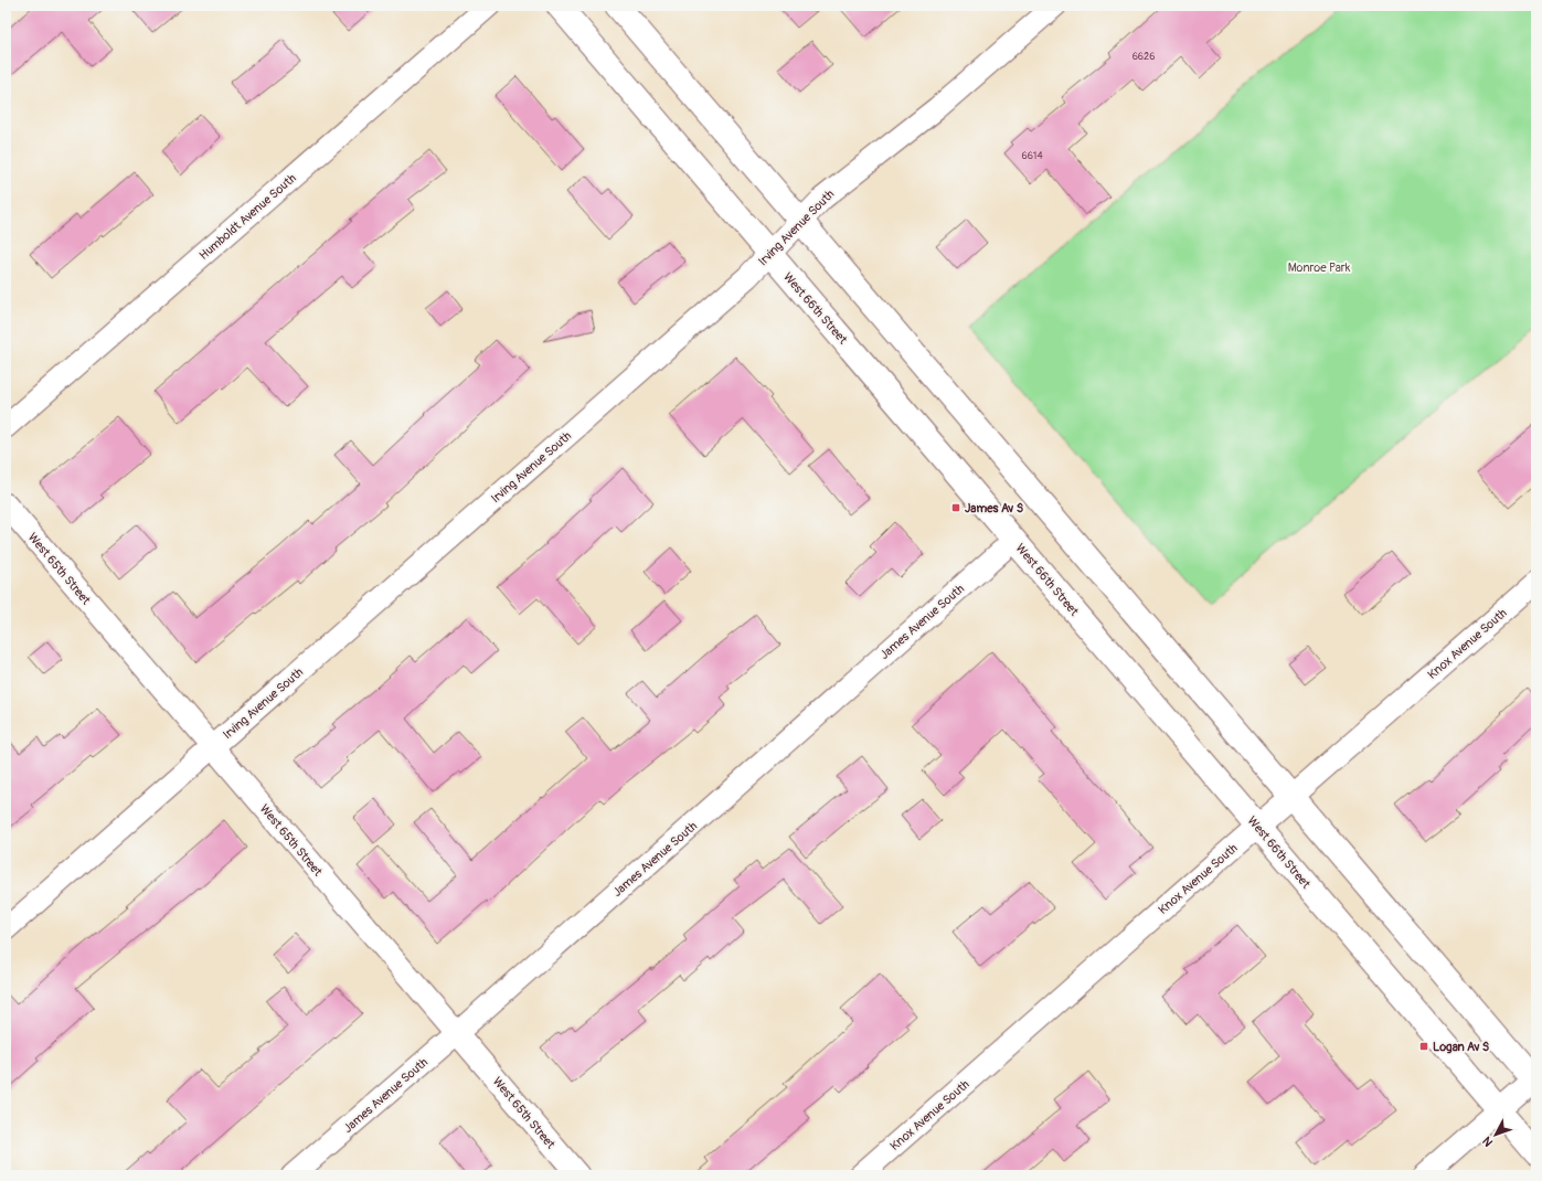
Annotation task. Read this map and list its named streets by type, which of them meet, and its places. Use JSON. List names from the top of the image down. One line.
{"streets":{"main road":["West 66th Street"],"street":["Humboldt Avenue South","Irving Avenue South","West 65th Street","James Avenue South","Knox Avenue South"]},"crossings":[["Irving Avenue South","West 66th Street"],["Irving Avenue South","West 65th Street"],["West 66th Street","James Avenue South"],["West 66th Street","Knox Avenue South"],["West 65th Street","James Avenue South"]],"parks":["Monroe Park"],"places":{"transit":["James Av S","Logan Av S"]},"house_numbers":["6626","6614"],"north":"bottom left"}
